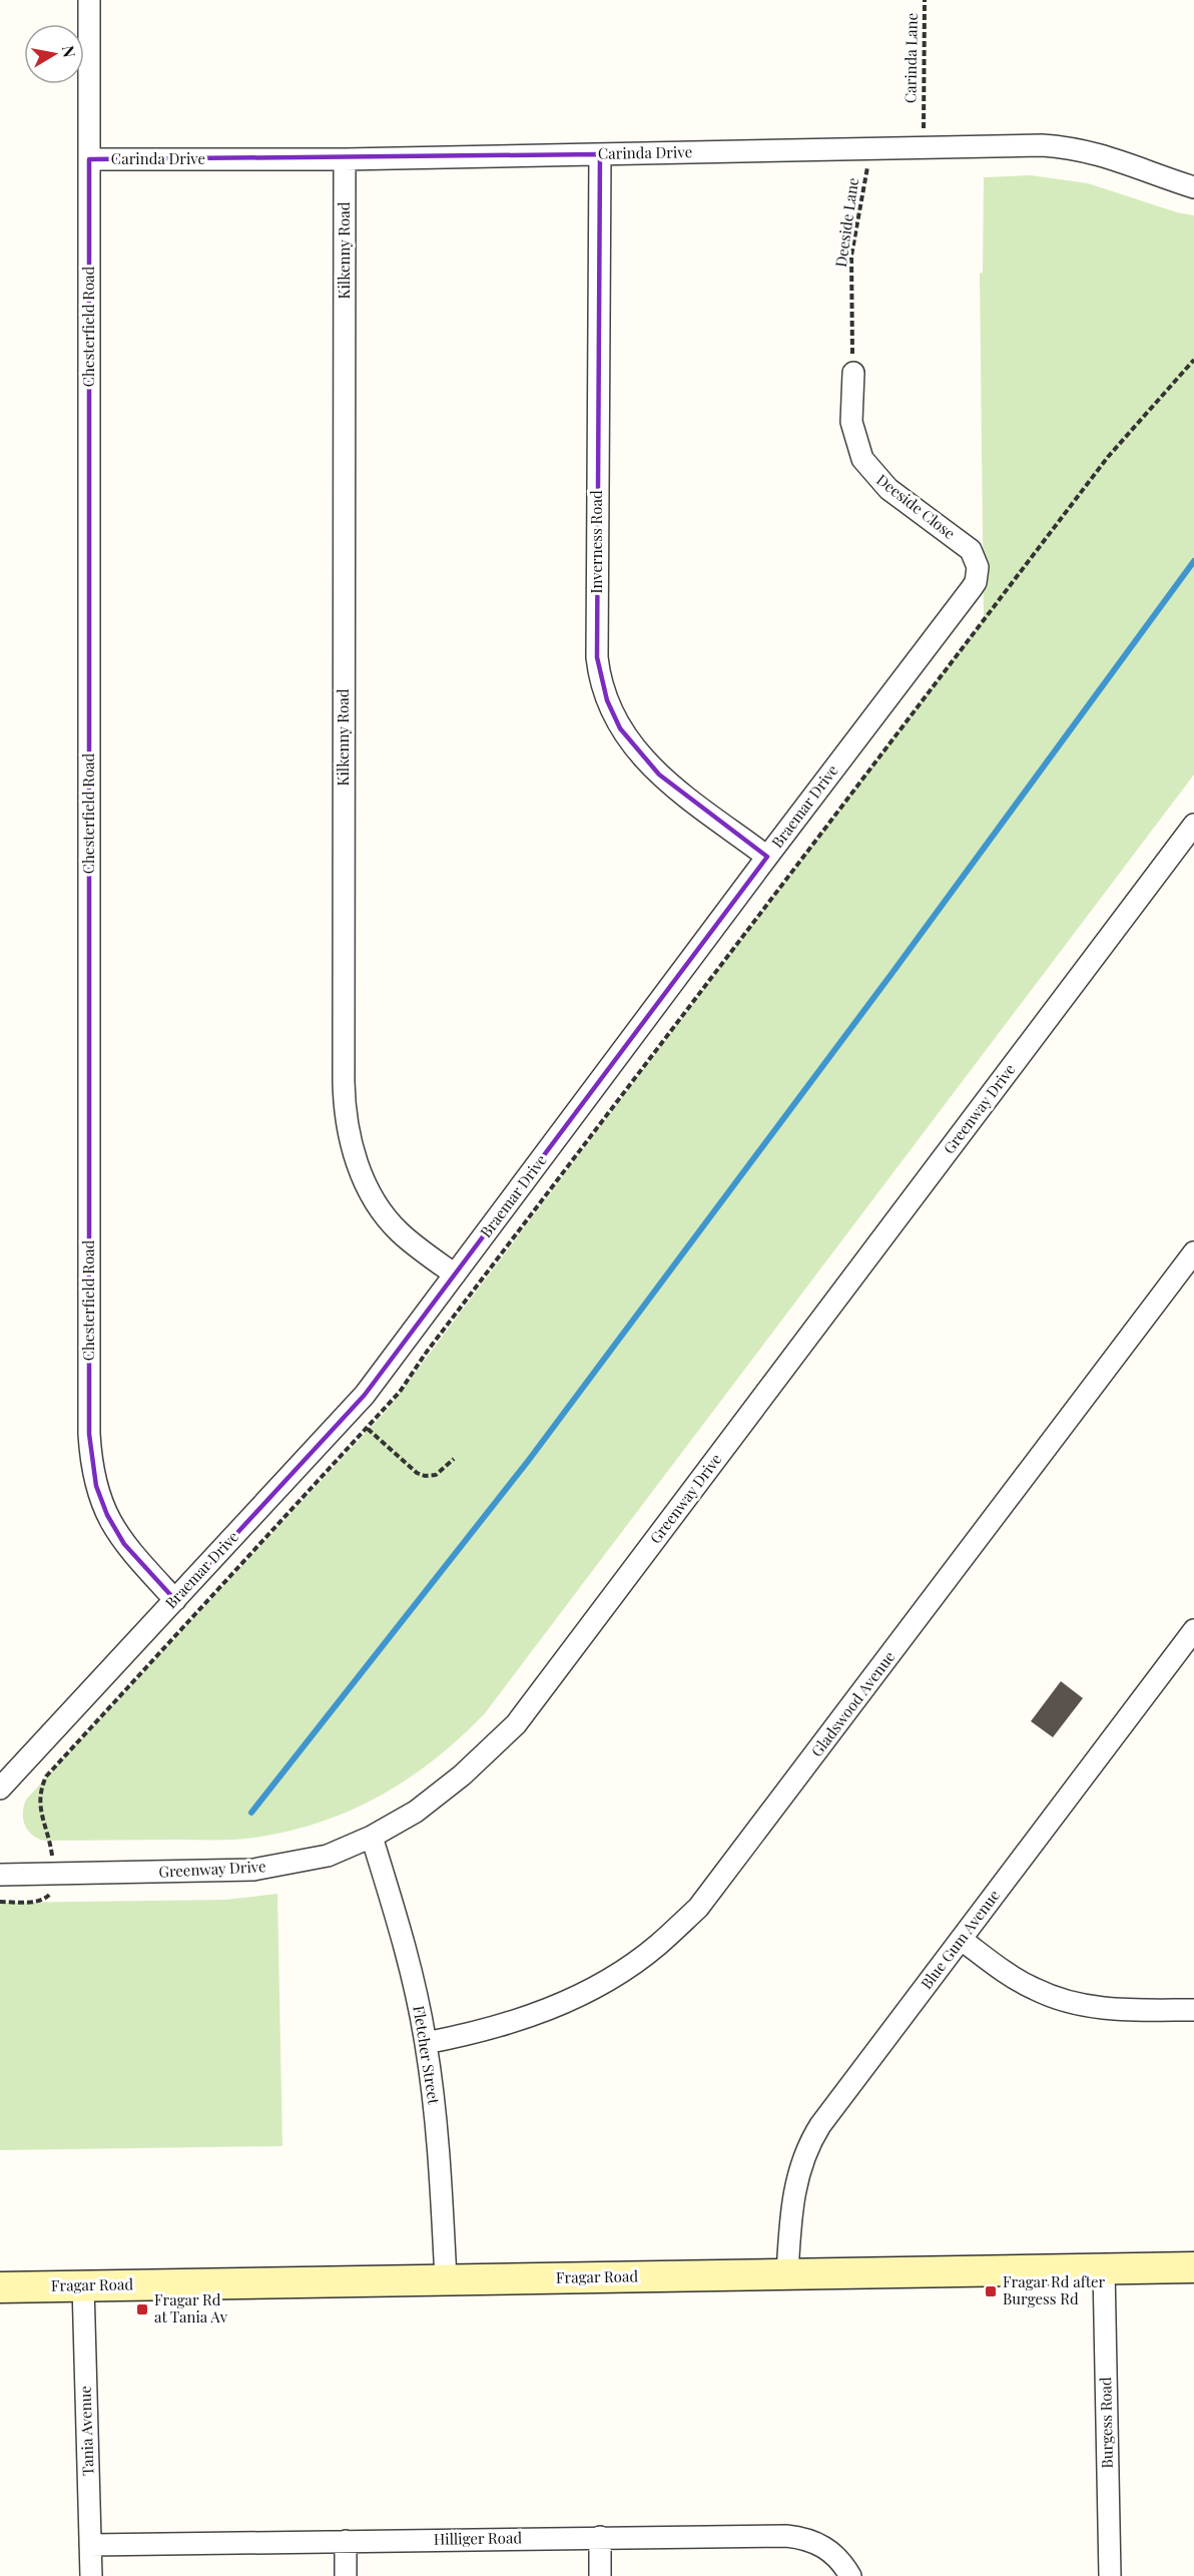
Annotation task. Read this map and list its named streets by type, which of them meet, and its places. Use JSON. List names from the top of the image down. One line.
{"streets":{"street":["Carinda Drive","Kilkenny Road","Chesterfield Road","Deeside Close","Inverness Road","Braemar Drive","Greenway Drive","Gladswood Avenue","Blue Gum Avenue","Fletcher Street","Fragar Road","Burgess Road","Tania Avenue","Hilliger Road"],"path":["Carinda Lane","Deeside Lane"]},"crossings":[["Carinda Drive","Deeside Lane"],["Carinda Drive","Kilkenny Road"],["Carinda Drive","Chesterfield Road"],["Carinda Drive","Inverness Road"],["Deeside Lane","Deeside Close"],["Kilkenny Road","Braemar Drive"],["Chesterfield Road","Braemar Drive"],["Deeside Close","Braemar Drive"],["Inverness Road","Braemar Drive"],["Greenway Drive","Fletcher Street"],["Gladswood Avenue","Fletcher Street"],["Blue Gum Avenue","Fragar Road"],["Fletcher Street","Fragar Road"],["Fragar Road","Burgess Road"],["Fragar Road","Tania Avenue"],["Tania Avenue","Hilliger Road"]],"places":{"transit":["Fragar Rd after Burgess Rd","Fragar Rd at Tania Av"]},"north":"right"}
